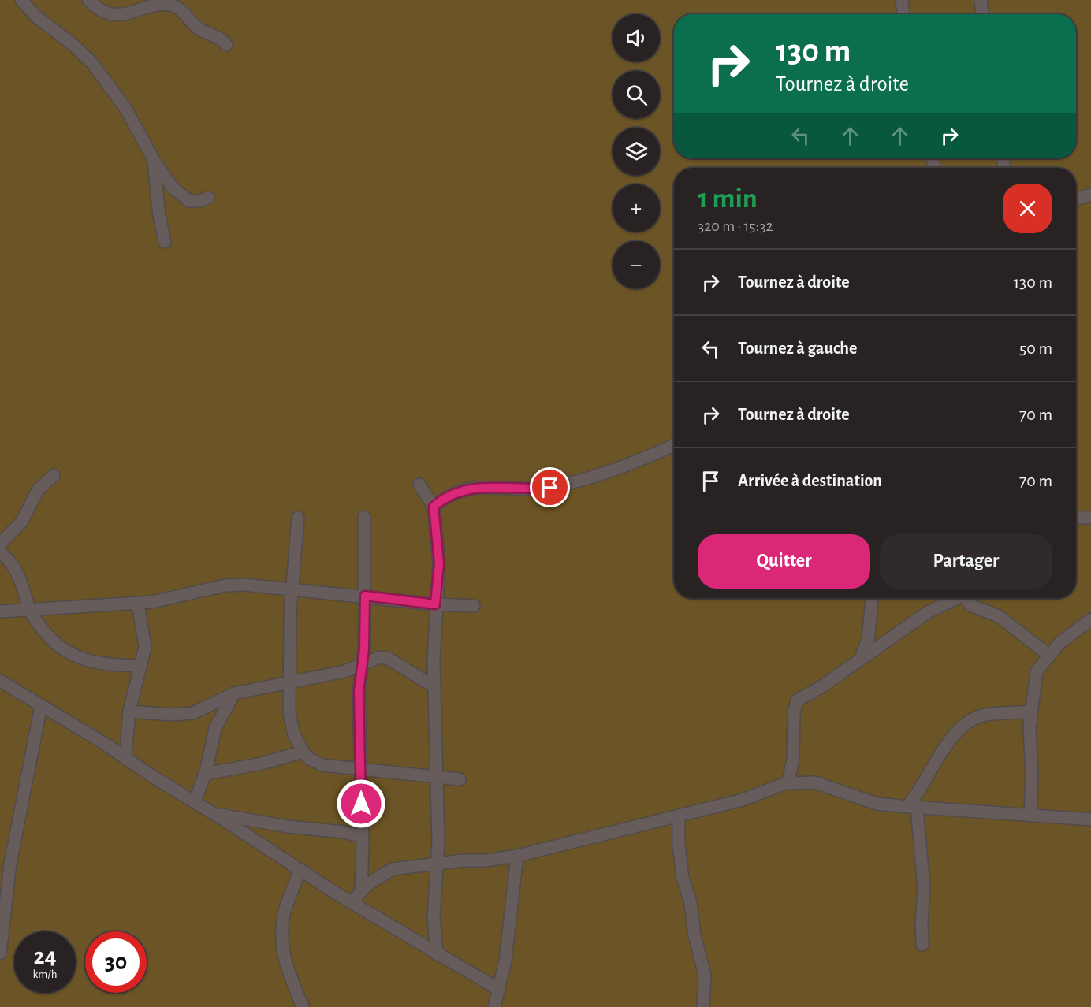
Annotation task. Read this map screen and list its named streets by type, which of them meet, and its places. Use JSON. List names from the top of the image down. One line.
{"page":{"map_buttons":["+","−"],"turn":["130 m","Tournez à droite"],"heading":["1 min","320 m · 15:32"],"list":[{"name":"Tournez à droite","value":"130 m"},{"name":"Tournez à gauche","value":"50 m"},{"name":"Tournez à droite","value":"70 m"},{"name":"Arrivée à destination","value":"70 m"}],"buttons":["Quitter","Partager"],"speed":"24 km/h","limit":"30"}}
